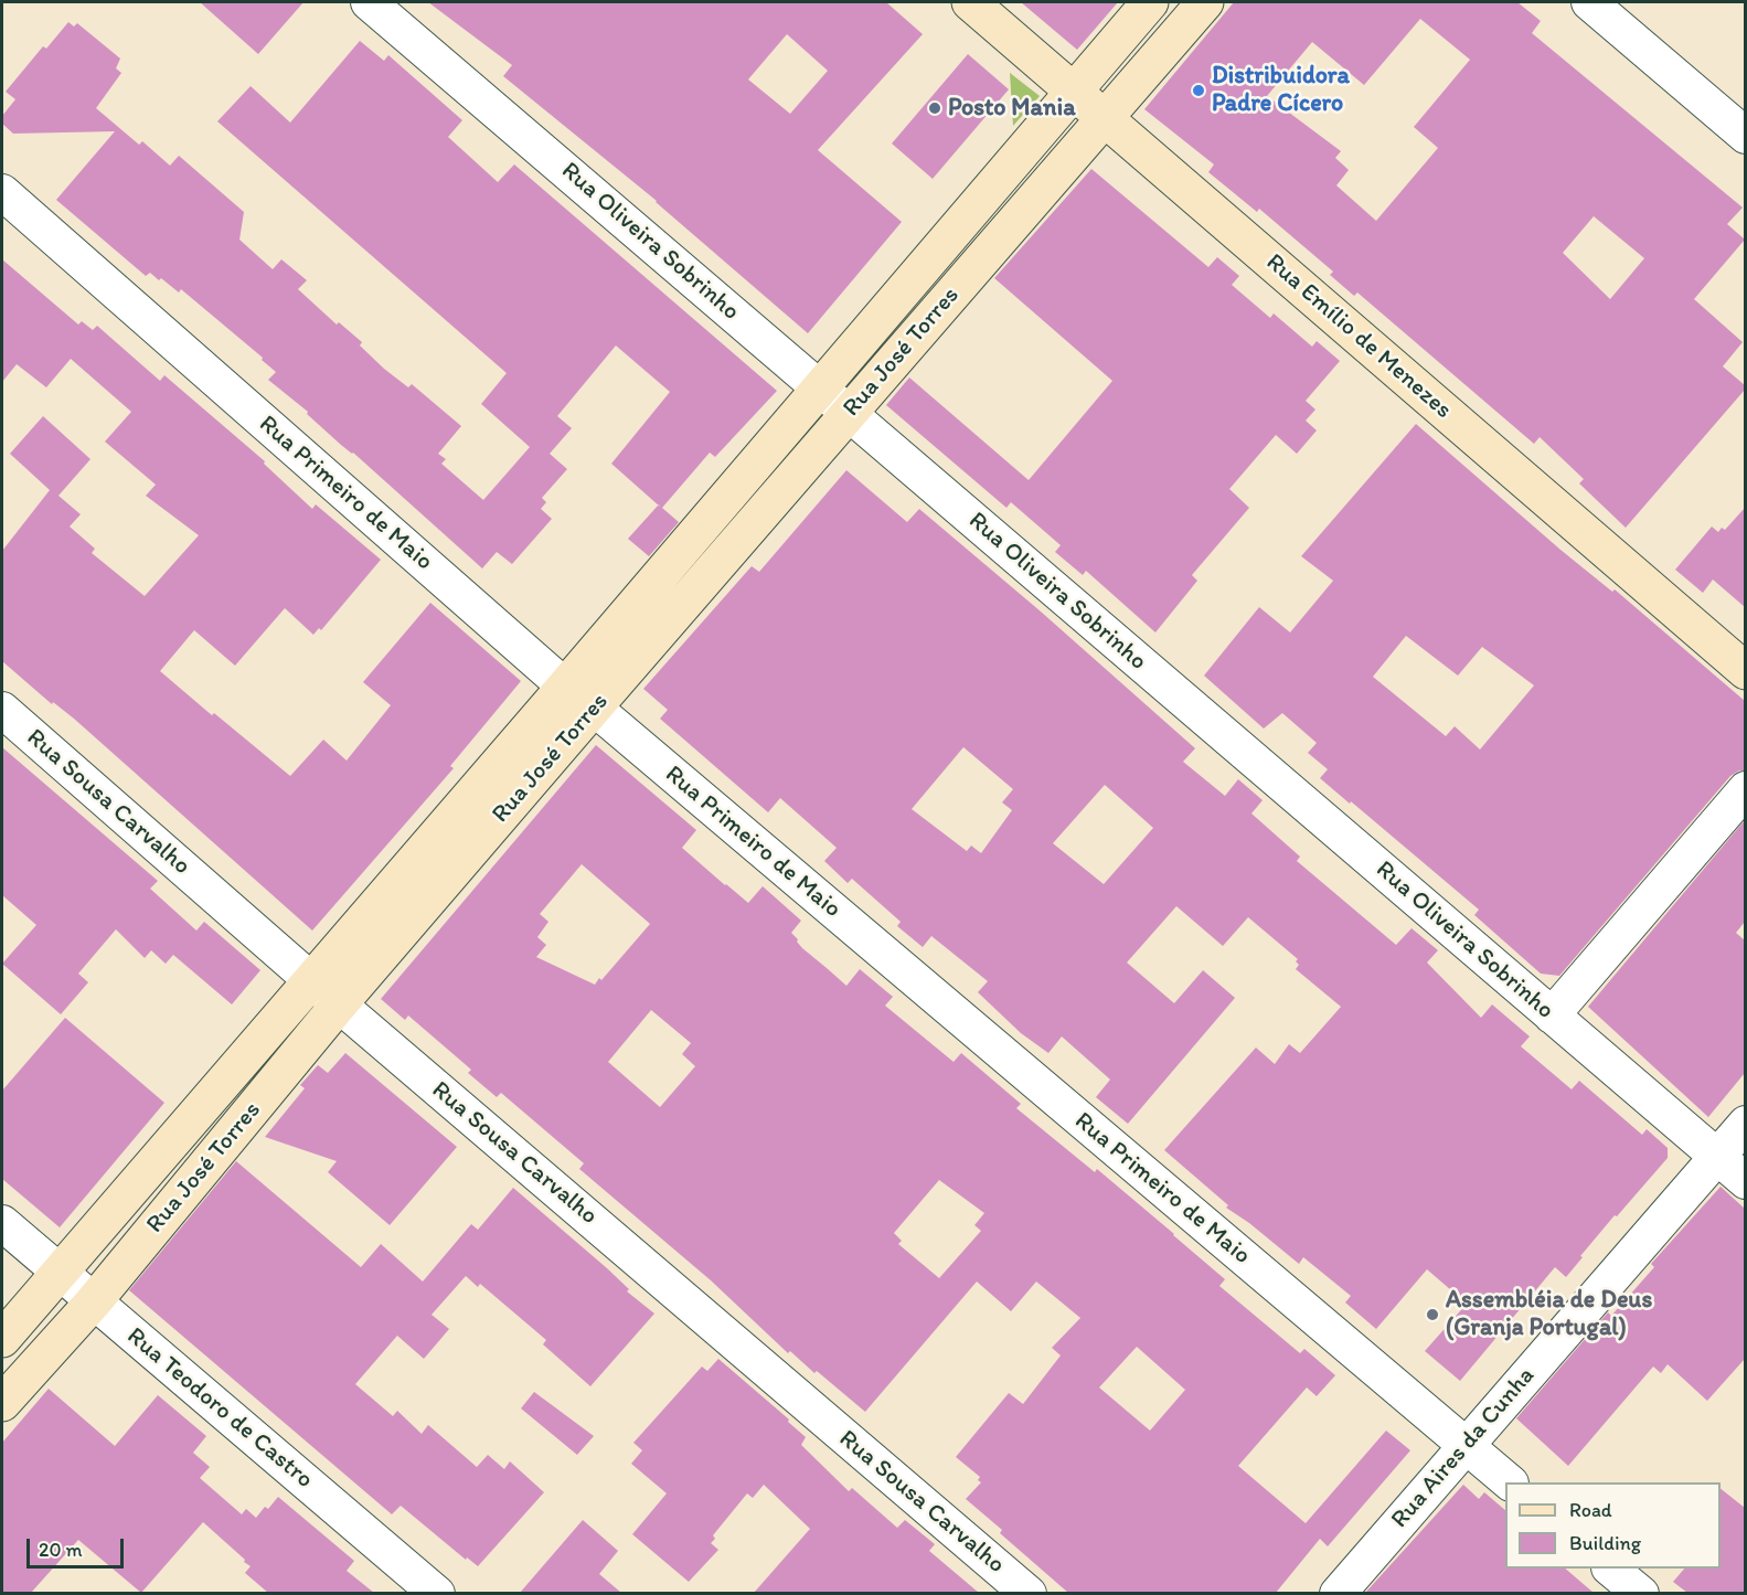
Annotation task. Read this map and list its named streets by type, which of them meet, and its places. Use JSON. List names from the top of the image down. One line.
{"streets":{"street":["Rua Oliveira Sobrinho","Rua Emílio de Menezes","Rua José Torres","Rua Primeiro de Maio","Rua Sousa Carvalho","Rua Teodoro de Castro","Rua Aires da Cunha"]},"crossings":[["Rua Oliveira Sobrinho","Rua José Torres"],["Rua Oliveira Sobrinho","Rua Aires da Cunha"],["Rua Emílio de Menezes","Rua José Torres"],["Rua José Torres","Rua Primeiro de Maio"],["Rua José Torres","Rua Sousa Carvalho"],["Rua José Torres","Rua Teodoro de Castro"],["Rua Primeiro de Maio","Rua Aires da Cunha"]],"places":["Distribuidora Padre Cícero","Posto Mania","Assembléia de Deus (Granja Portugal)"],"legend":["Road","Building"],"scale_bar":"20 m"}
